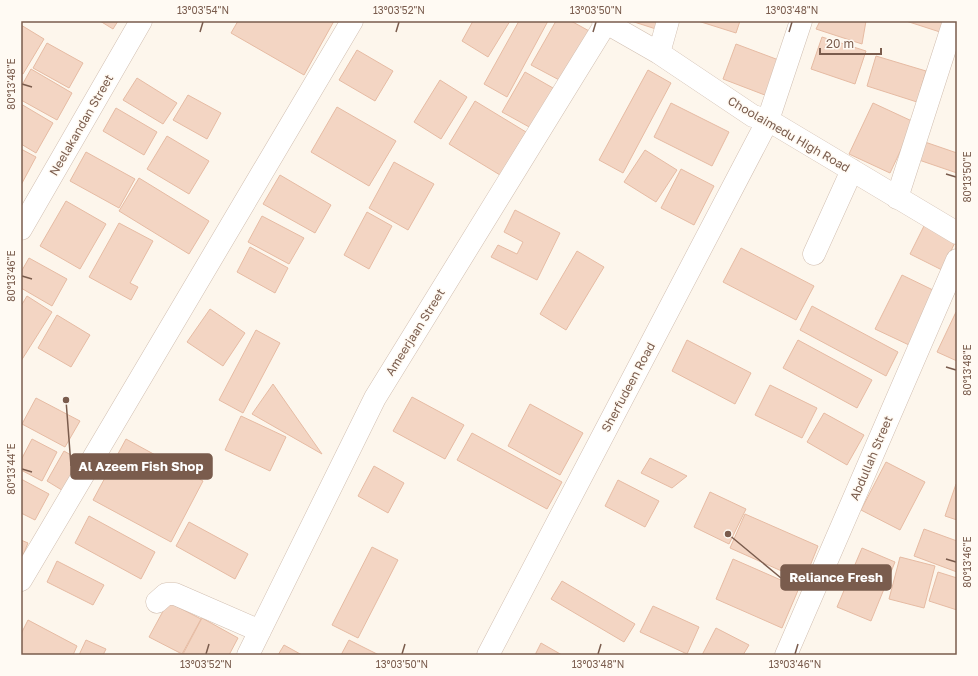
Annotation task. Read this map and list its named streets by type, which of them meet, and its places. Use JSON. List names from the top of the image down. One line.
{"streets":{"street":["Neelakandan Street","Choolaimedu High Road","Ameerjaan Street","Sherfudeen Road","Abdullah Street"]},"crossings":[["Choolaimedu High Road","Ameerjaan Street"],["Choolaimedu High Road","Sherfudeen Road"]],"places":["Al Azeem Fish Shop","Reliance Fresh"],"scale_bar":"20 m","coordinates":["13°03'54\"N","13°03'52\"N","13°03'50\"N","13°03'48\"N","80°13'48\"E","80°13'50\"E","80°13'46\"E","80°13'44\"E","13°03'46\"N"]}
